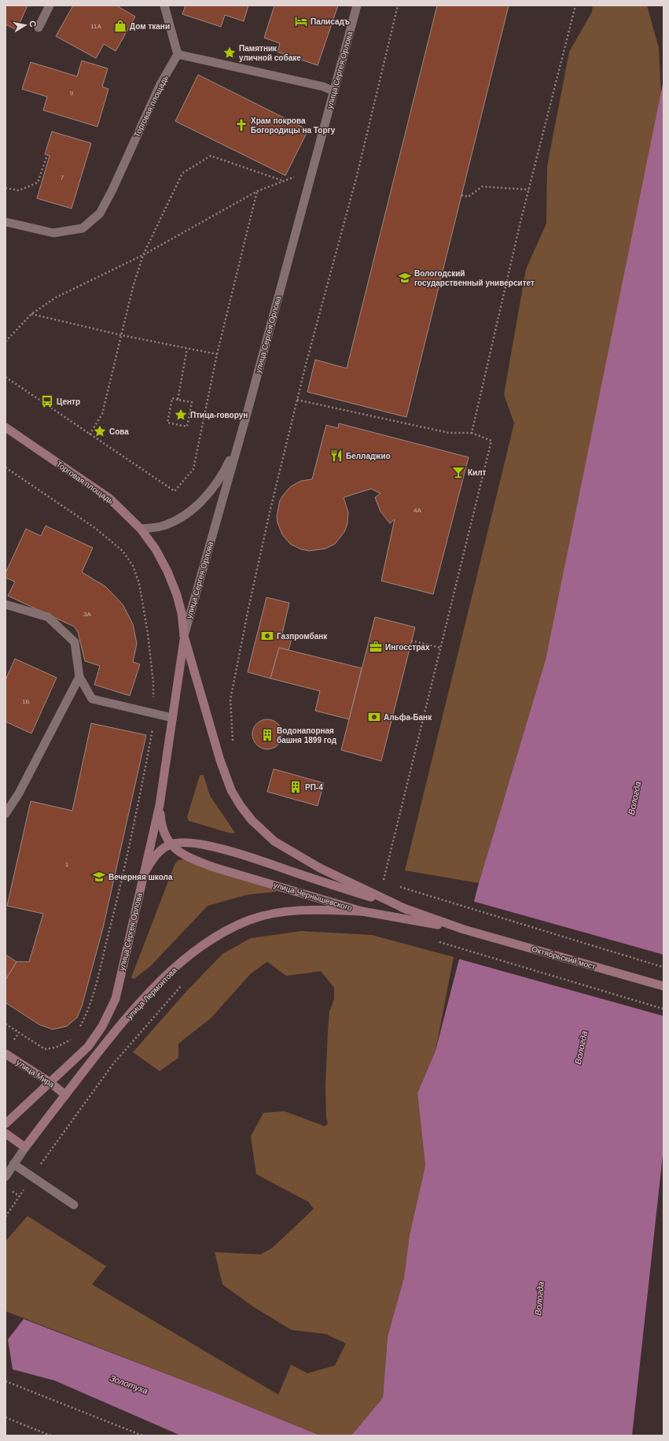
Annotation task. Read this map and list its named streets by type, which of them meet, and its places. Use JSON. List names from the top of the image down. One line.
{"streets":{"main road":["улица Сергея Орлова","Торговая площадь","улица Чернышевского","Октябрьский мост","улица Лермонтова","улица Мира"]},"crossings":[["улица Сергея Орлова","Торговая площадь"],["улица Сергея Орлова","улица Чернышевского"],["улица Сергея Орлова","улица Мира"],["улица Чернышевского","Октябрьский мост"],["улица Чернышевского","улица Лермонтова"]],"water":["Вологда","Золотуха"],"places":{"hotel":["Палисадъ"],"shop":["Дом ткани"],"place":["Памятник уличной собаке","Птица-говорун","Сова"],"church":["Храм покрова Богородицы на Торгу"],"school or university":["Вологодский государственный университет","Вечерняя школа"],"bus stop":["Центр"],"restaurant":["Белладжио"],"bar":["Килт"],"bank":["Газпромбанк","Альфа-Банк"],"office":["Ингосстрах"],"building":["Водонапорная башня 1899 год","РП-4"]},"house_numbers":["11А","9","7","4А","3А","1Б","1"],"north":"right"}
